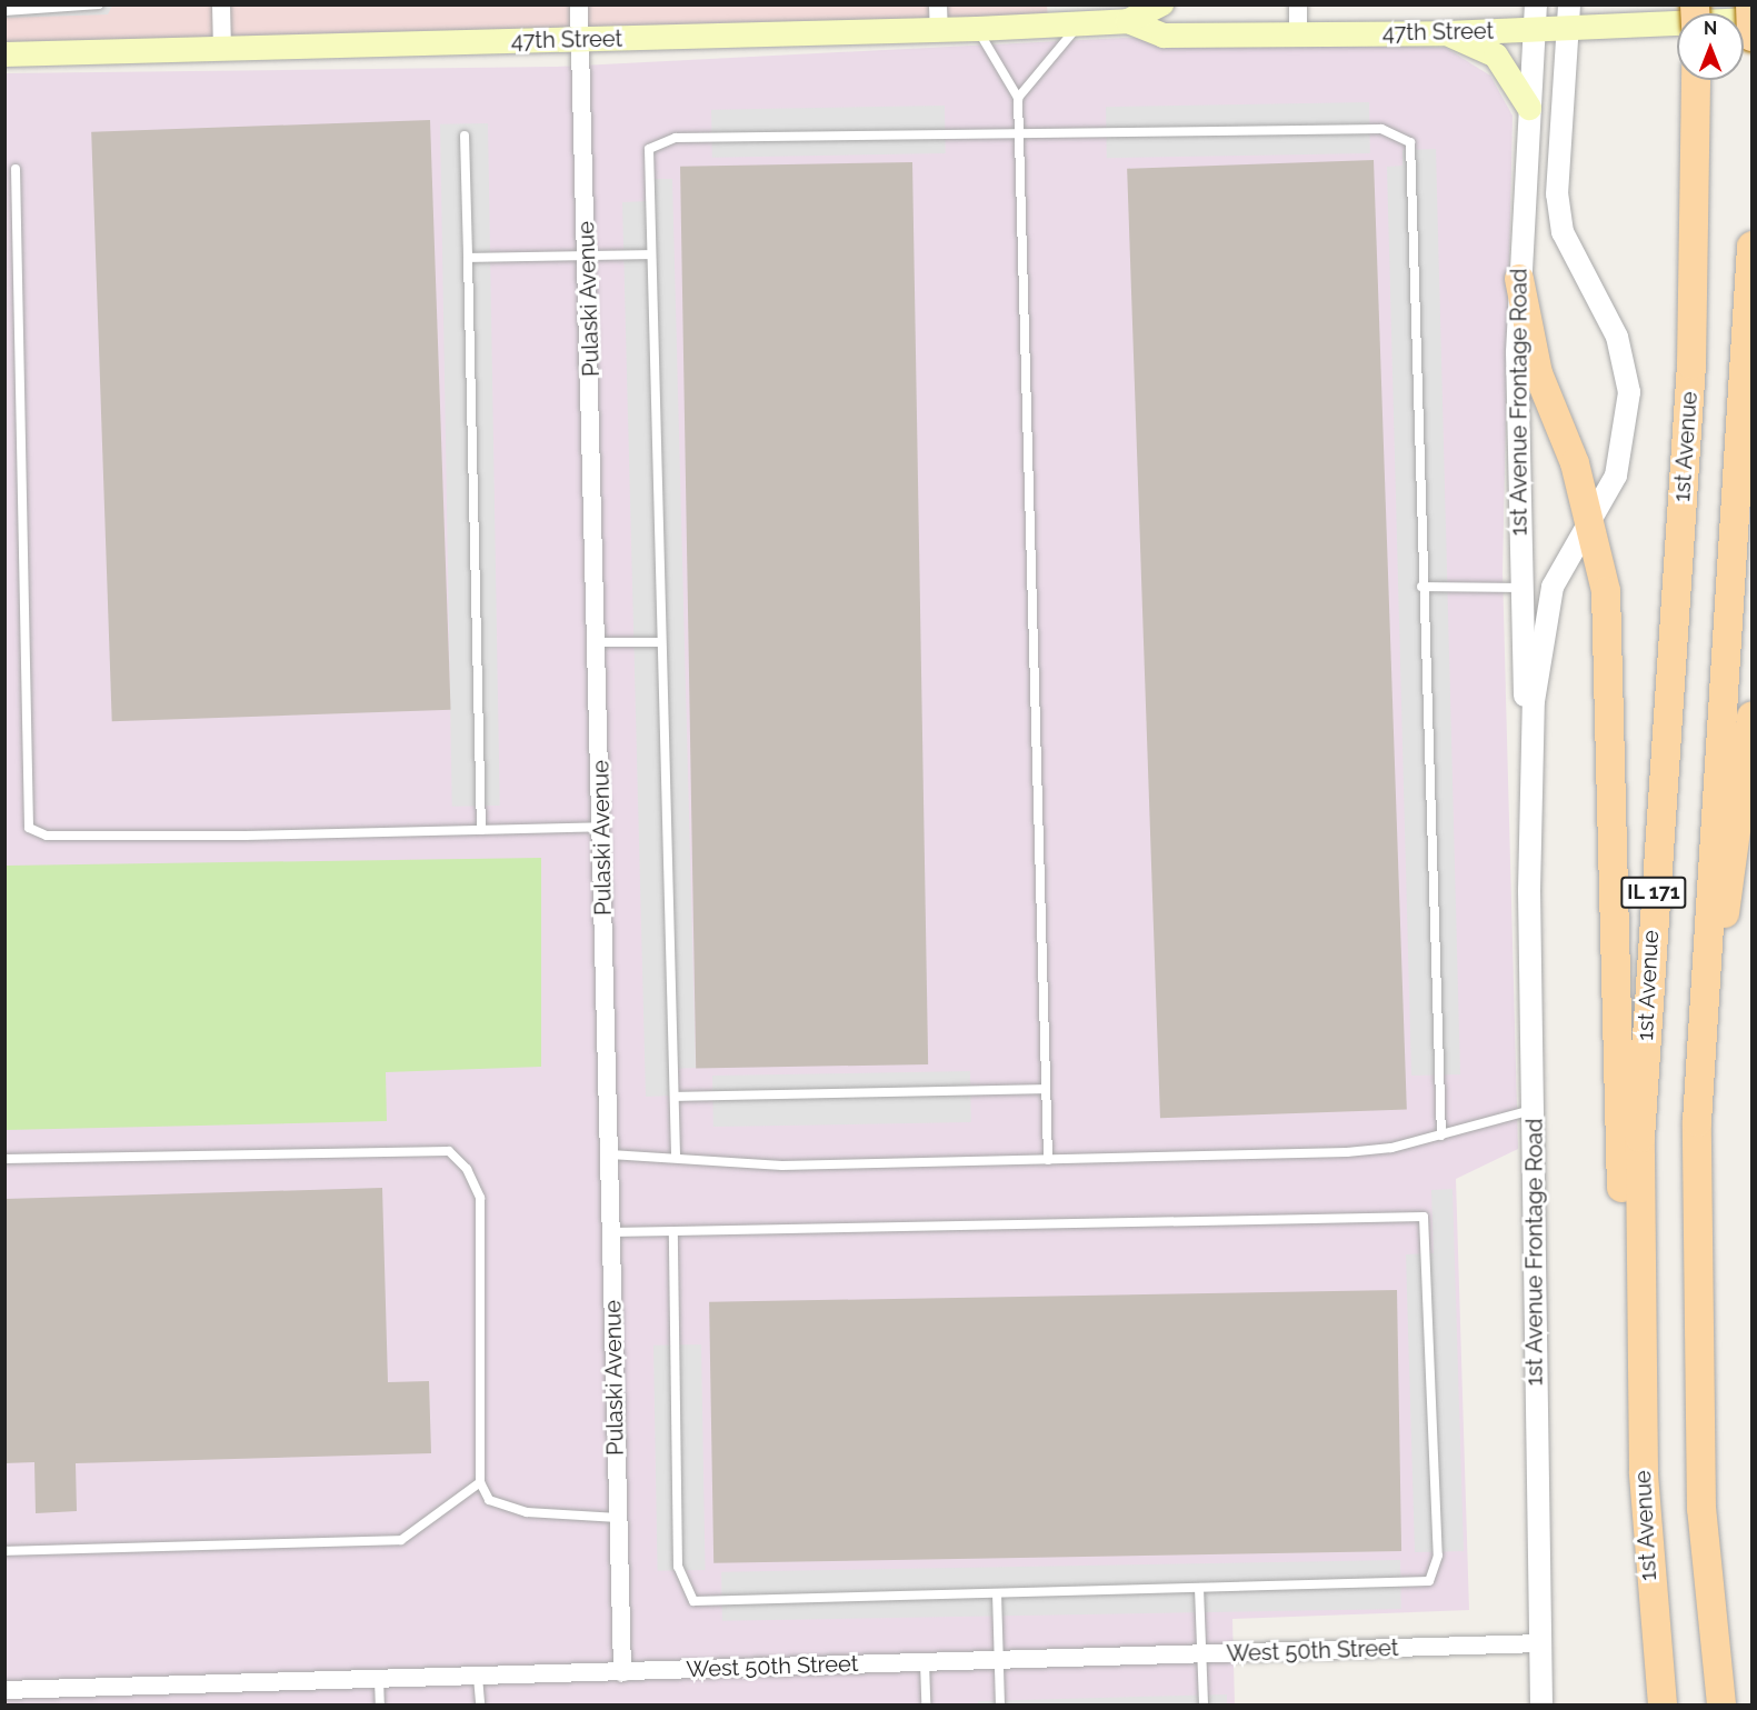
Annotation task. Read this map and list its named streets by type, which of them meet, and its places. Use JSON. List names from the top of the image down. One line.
{"streets":{"main road":["47th Street","1st Avenue","IL 171"],"street":["Pulaski Avenue","1st Avenue Frontage Road","West 50th Street"]},"crossings":[["47th Street","Pulaski Avenue"],["47th Street","1st Avenue Frontage Road"],["Pulaski Avenue","West 50th Street"],["1st Avenue Frontage Road","West 50th Street"]],"north":"top"}
